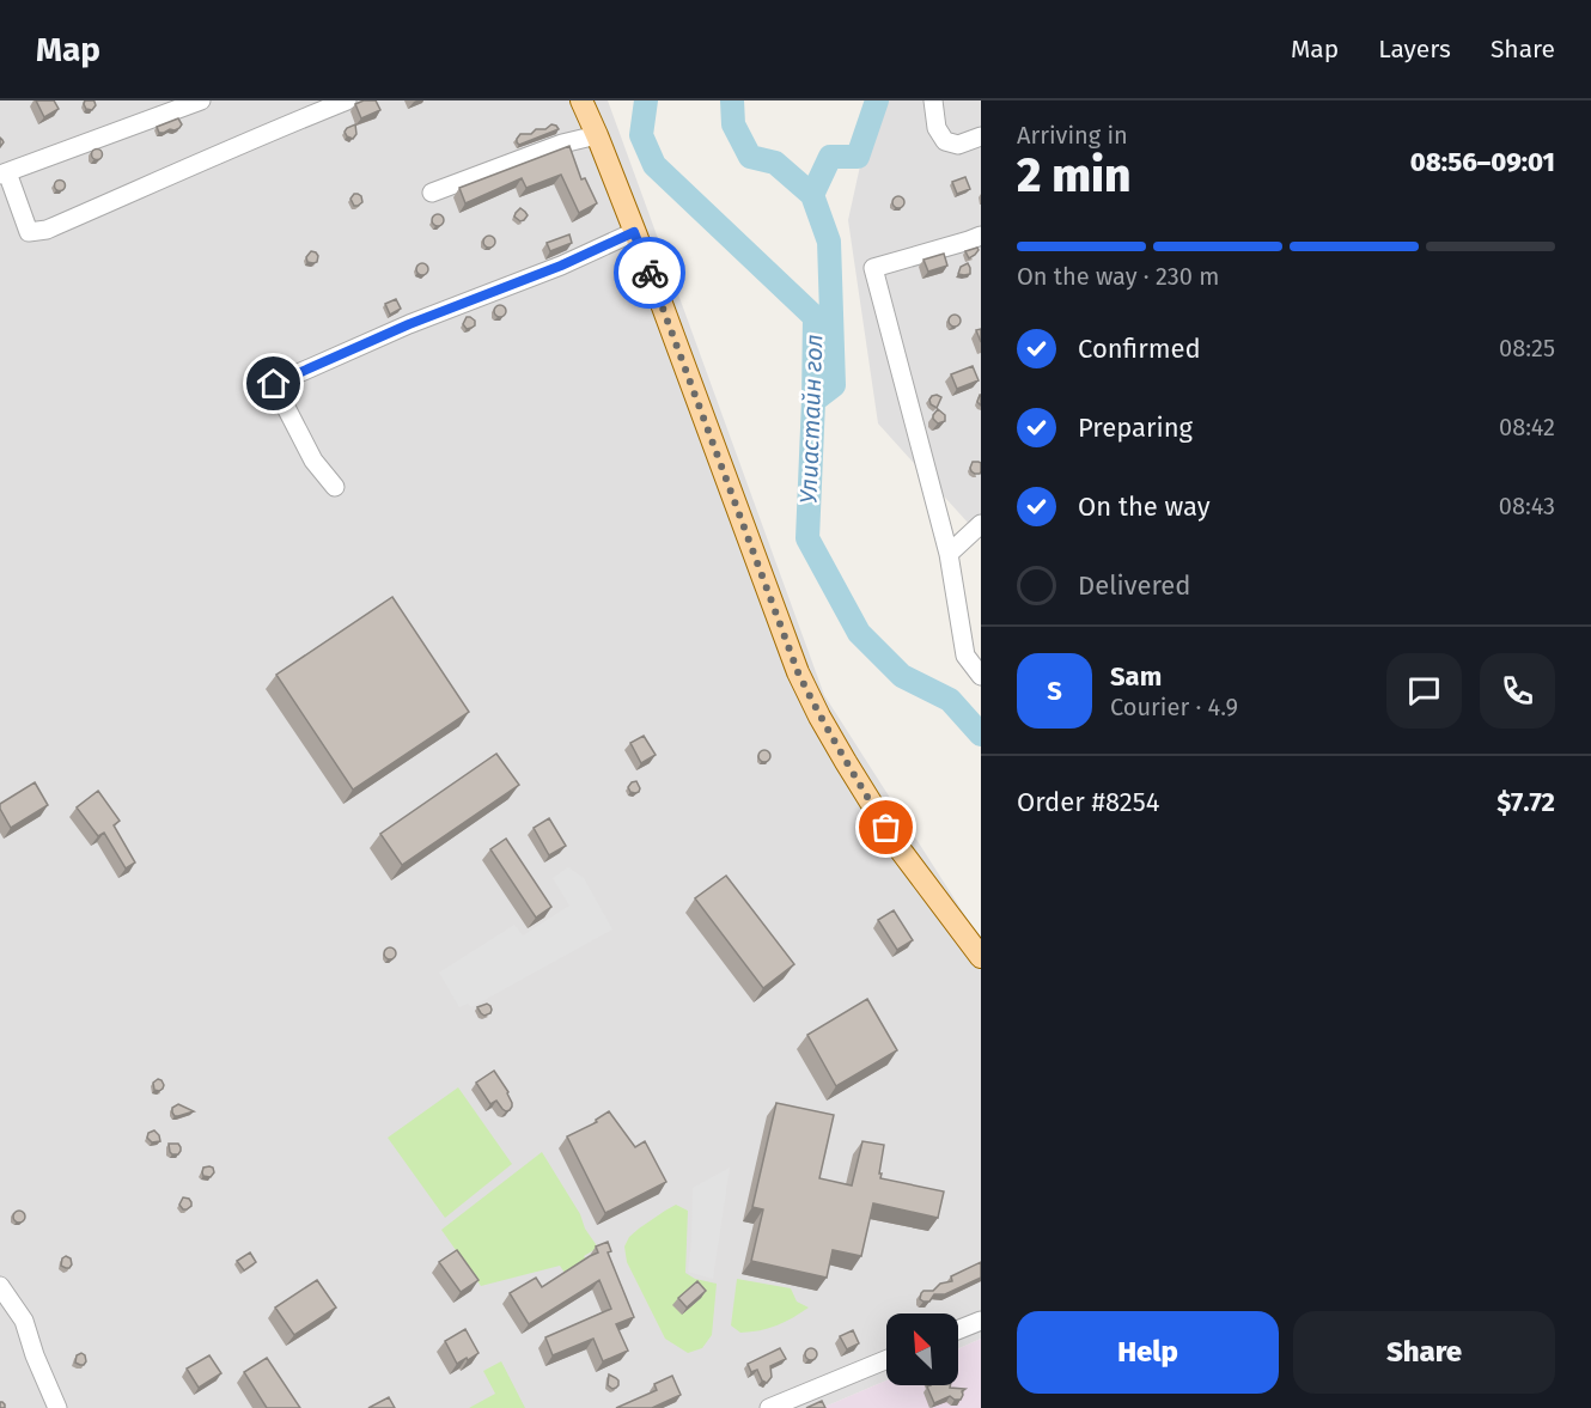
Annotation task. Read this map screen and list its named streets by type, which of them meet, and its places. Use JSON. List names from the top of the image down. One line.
{"water":["Улиастайн гол"],"north":"top left","page":{"header":"Map","nav":["Map","Layers","Share"],"heading":["2 min","Arriving in","08:56–09:01"],"panel":["Sam","Courier · 4.9","Order #8254","$7.72"],"bar":"On the way · 230 m","list":[["Confirmed","08:25"],["Preparing","08:42"],["On the way","08:43"],"Delivered"],"round":"S","buttons":["Help","Share"]}}
